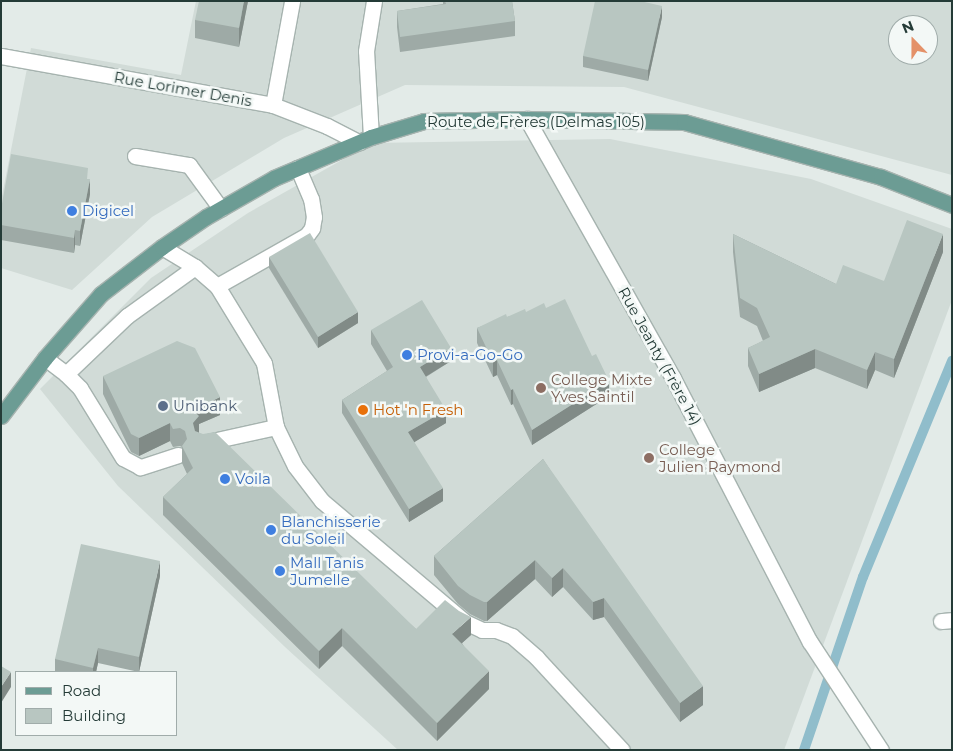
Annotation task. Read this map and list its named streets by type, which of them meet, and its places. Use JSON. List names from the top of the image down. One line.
{"streets":{"main road":["Route de Frères (Delmas 105)"],"street":["Rue Lorimer Denis","Rue Jeanty (Frère 14)"]},"crossings":[["Rue Lorimer Denis","Route de Frères (Delmas 105)"],["Route de Frères (Delmas 105)","Rue Jeanty (Frère 14)"]],"places":["Digicel","Provi-a-Go-Go","College Mixte Yves Saintil","Unibank","Hot 'n Fresh","College Julien Raymond","Voila","Blanchisserie du Soleil","Mall Tanis Jumelle"],"legend":["Road","Building"],"north":"top"}
